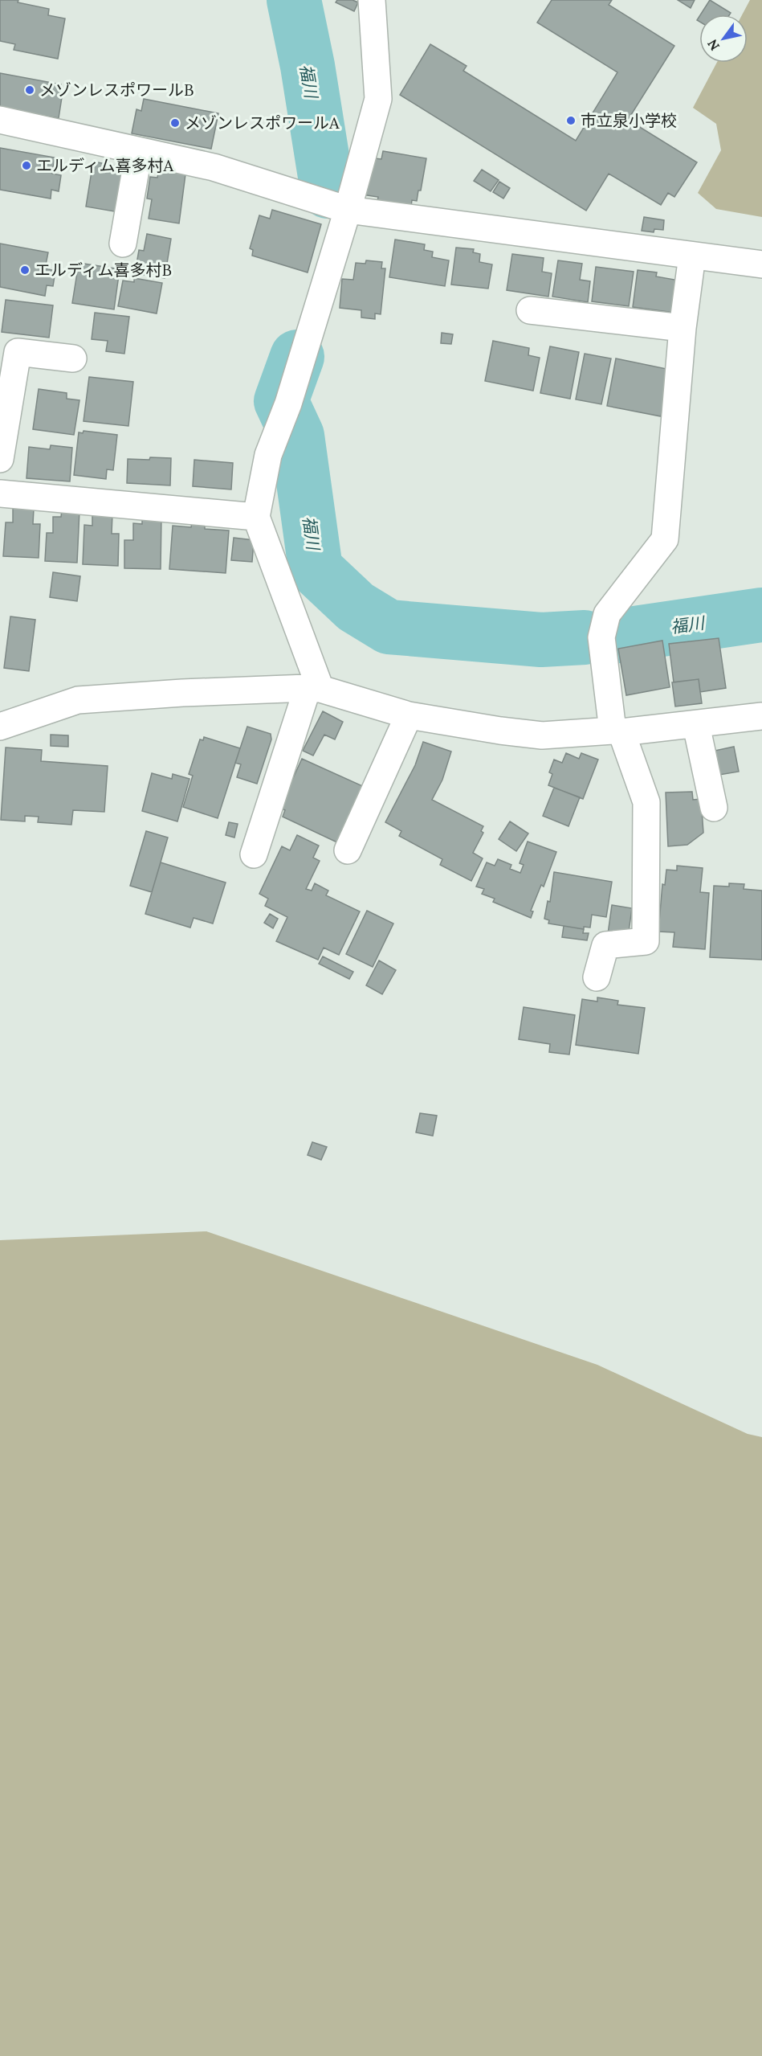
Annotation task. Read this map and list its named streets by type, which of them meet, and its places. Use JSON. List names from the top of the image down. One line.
{"water":["福川"],"places":["メゾンレスポワールB","市立泉小学校","メゾンレスポワールA","エルディム喜多村A","エルディム喜多村B"],"north":"bottom left"}
